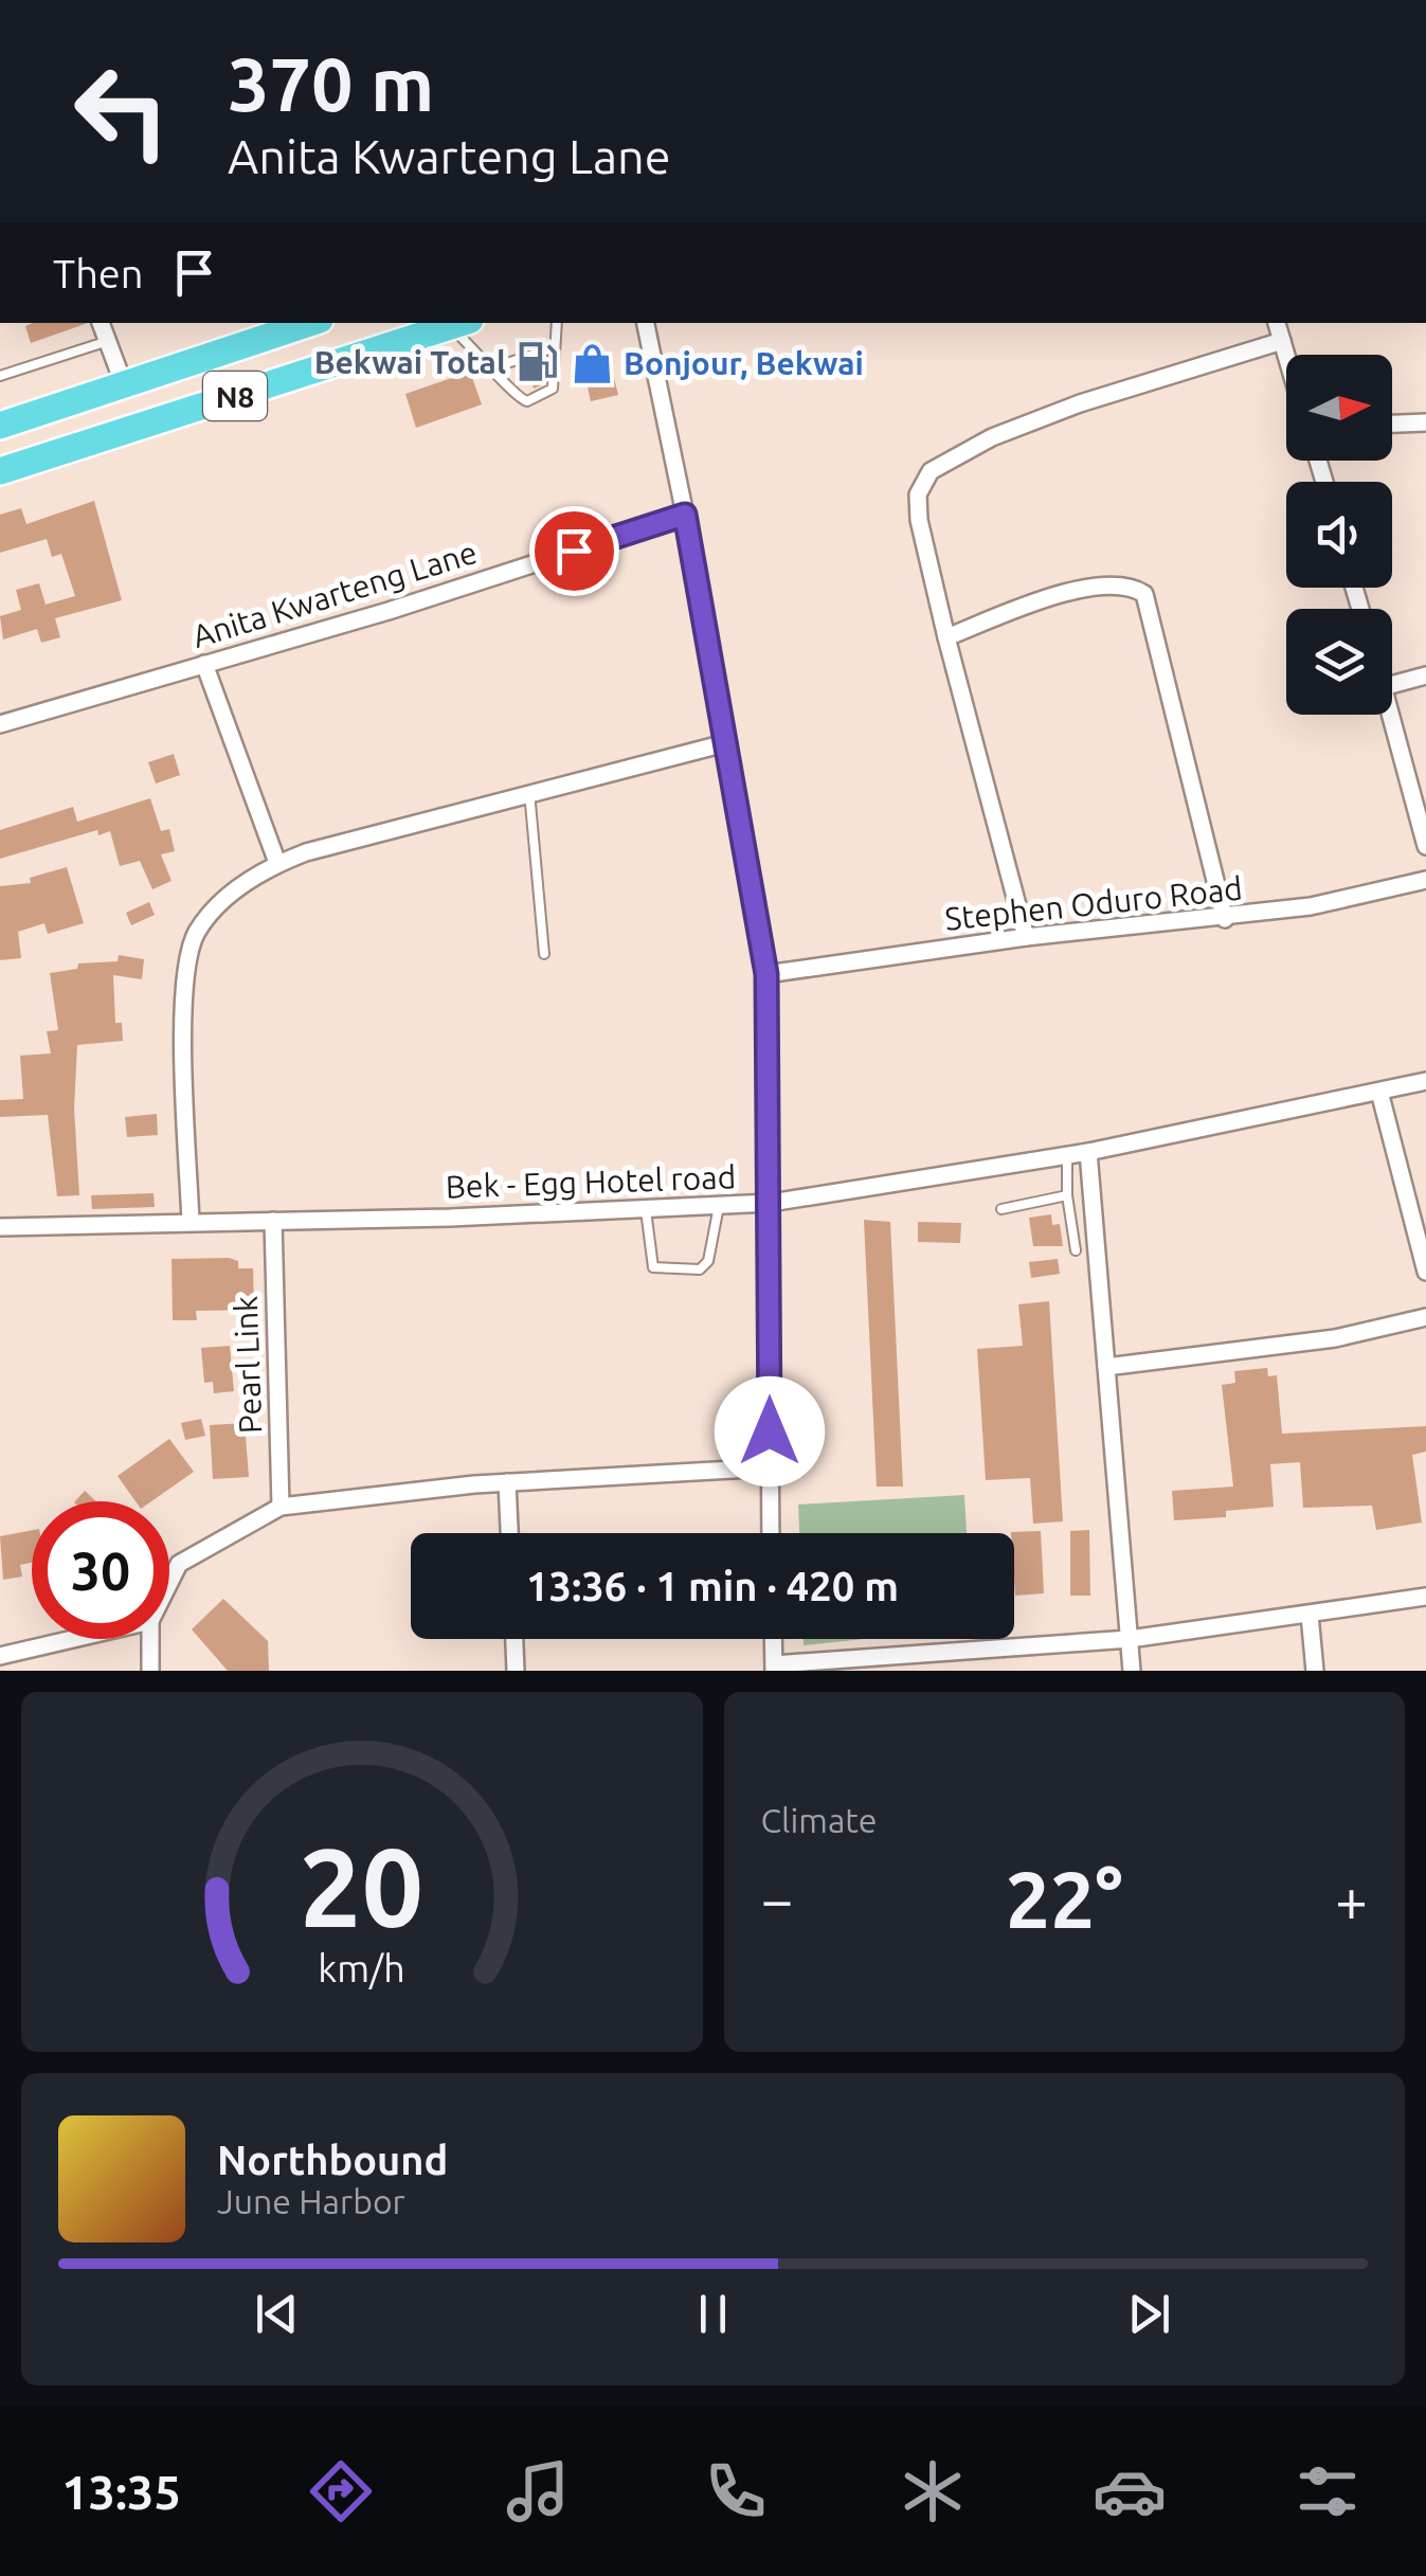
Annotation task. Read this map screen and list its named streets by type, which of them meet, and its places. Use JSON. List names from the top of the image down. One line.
{"streets":{"highway":["N8"],"street":["Anita Kwarteng Lane","Stephen Oduro Road","Bek - Egg Hotel road","Pearl Link"]},"crossings":[["Bek - Egg Hotel road","Pearl Link"]],"places":{"fuel station":["Bekwai Total"],"shop":["Bonjour, Bekwai"]},"north":"right","page":{"turn":["370 m","Anita Kwarteng Lane"],"then":"Then","limit":"30","trip":"13:36 · 1 min · 420 m","tile":"Climate","heat":["−","22°","+"],"song":["Northbound","June Harbor"],"tabs":"13:35","gauge":["20","km/h"]}}
